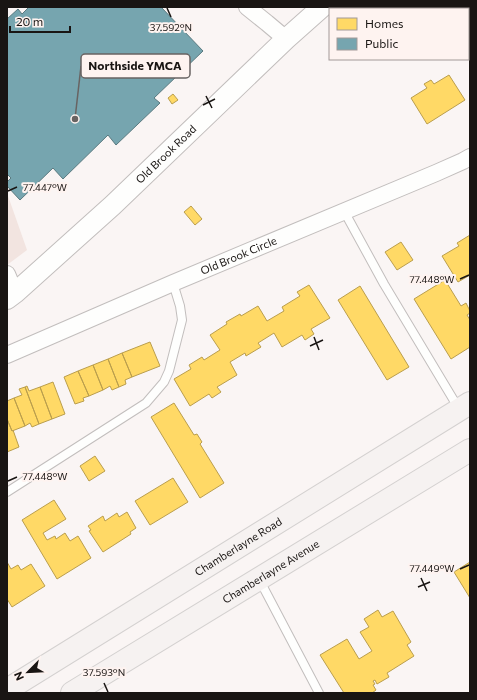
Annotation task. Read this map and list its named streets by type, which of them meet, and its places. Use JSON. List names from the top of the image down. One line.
{"streets":{"main road":["Chamberlayne Road","Chamberlayne Avenue"],"street":["Old Brook Road","Old Brook Circle"]},"places":["Northside YMCA"],"legend":["Homes","Public"],"scale_bar":"20 m","north":"bottom left","coordinates":["37.592°N","77.447°W","77.448°W","77.449°W","37.593°N"]}
